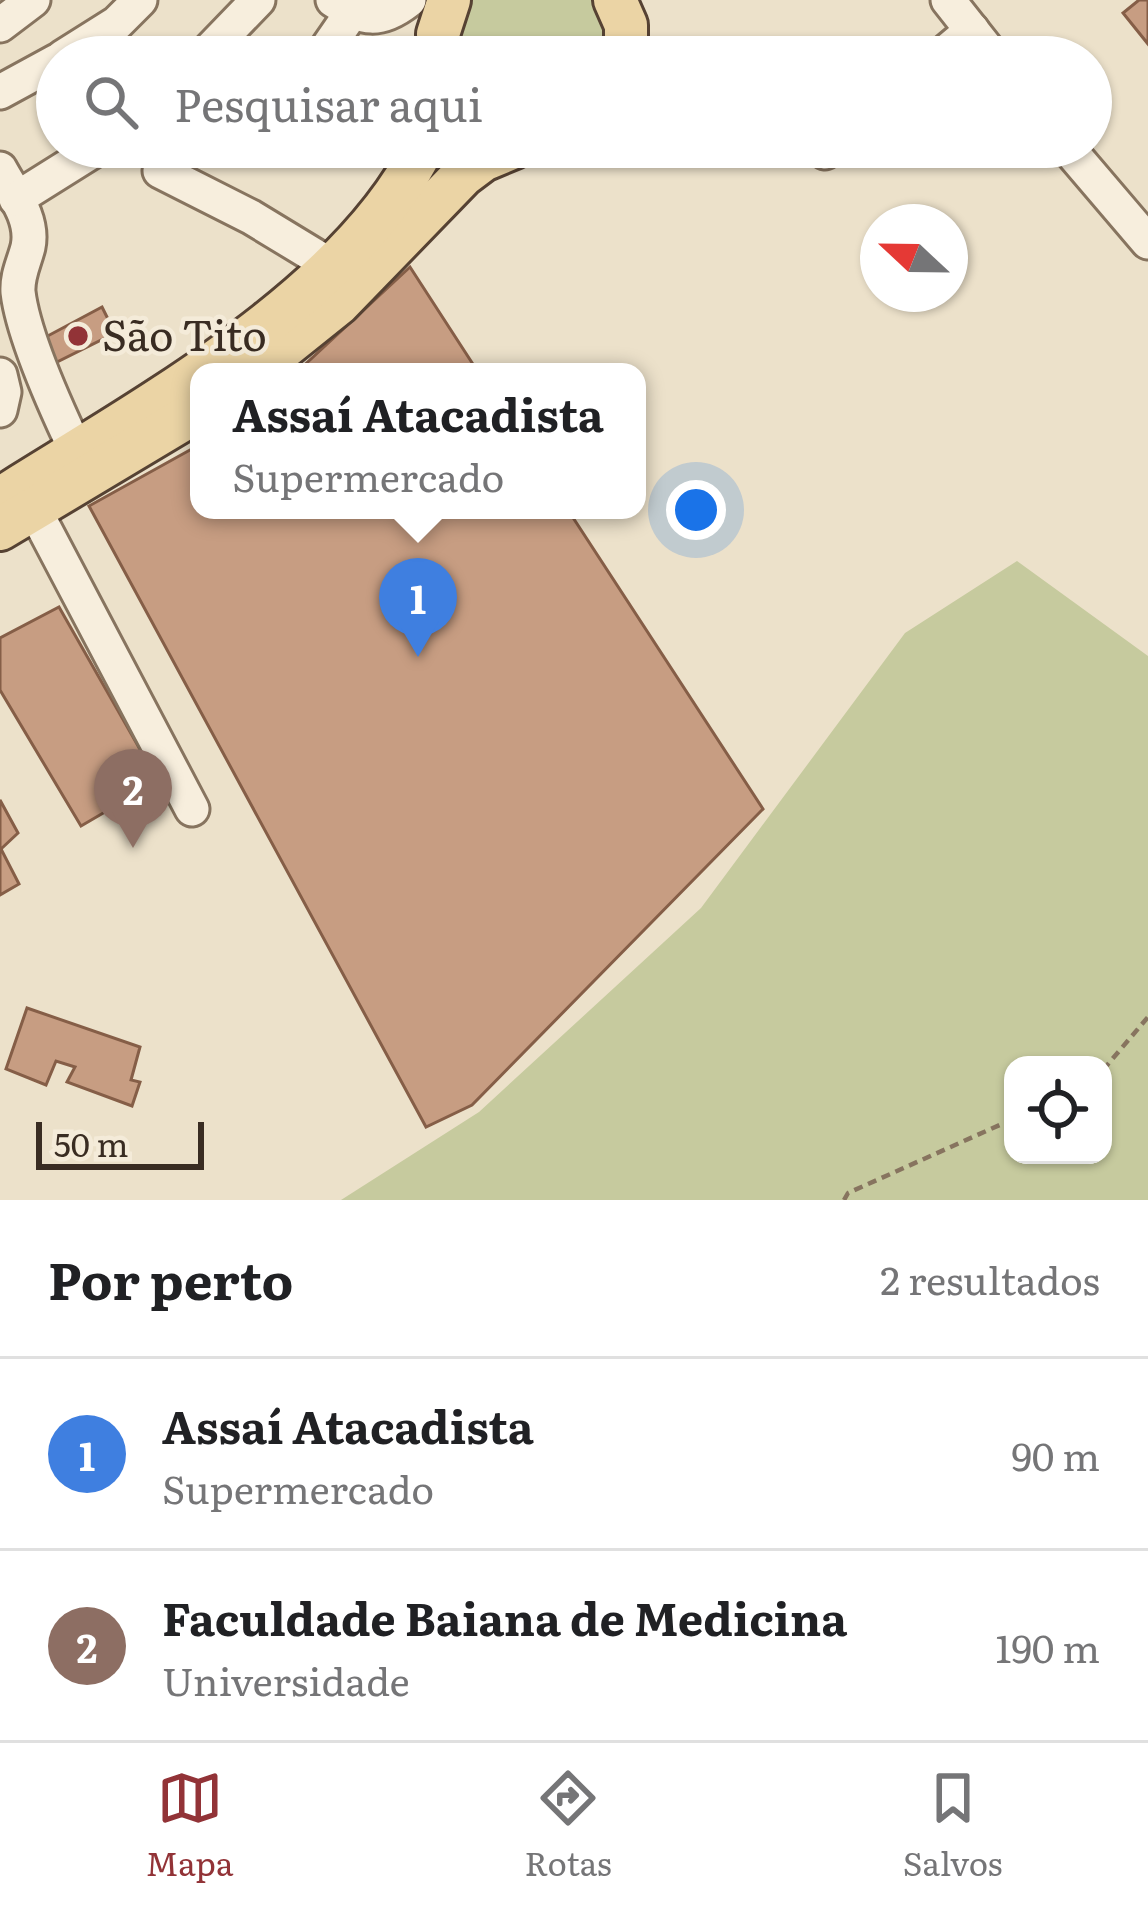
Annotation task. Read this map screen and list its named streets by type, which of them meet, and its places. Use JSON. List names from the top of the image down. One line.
{"places":["São Tito"],"scale_bar":"50 m","north":"left","page":{"search":"Pesquisar aqui","popup":["Assaí Atacadista","Supermercado"],"pins":["1","2"],"scale":"50 m","heading":["Por perto","2 resultados"],"list":[{"mark":"1","name":"Assaí Atacadista","note":"Supermercado","value":"90 m"},{"mark":"2","name":"Faculdade Baiana de Medicina","note":"Universidade","value":"190 m"}],"nav":["Mapa","Rotas","Salvos"]}}
